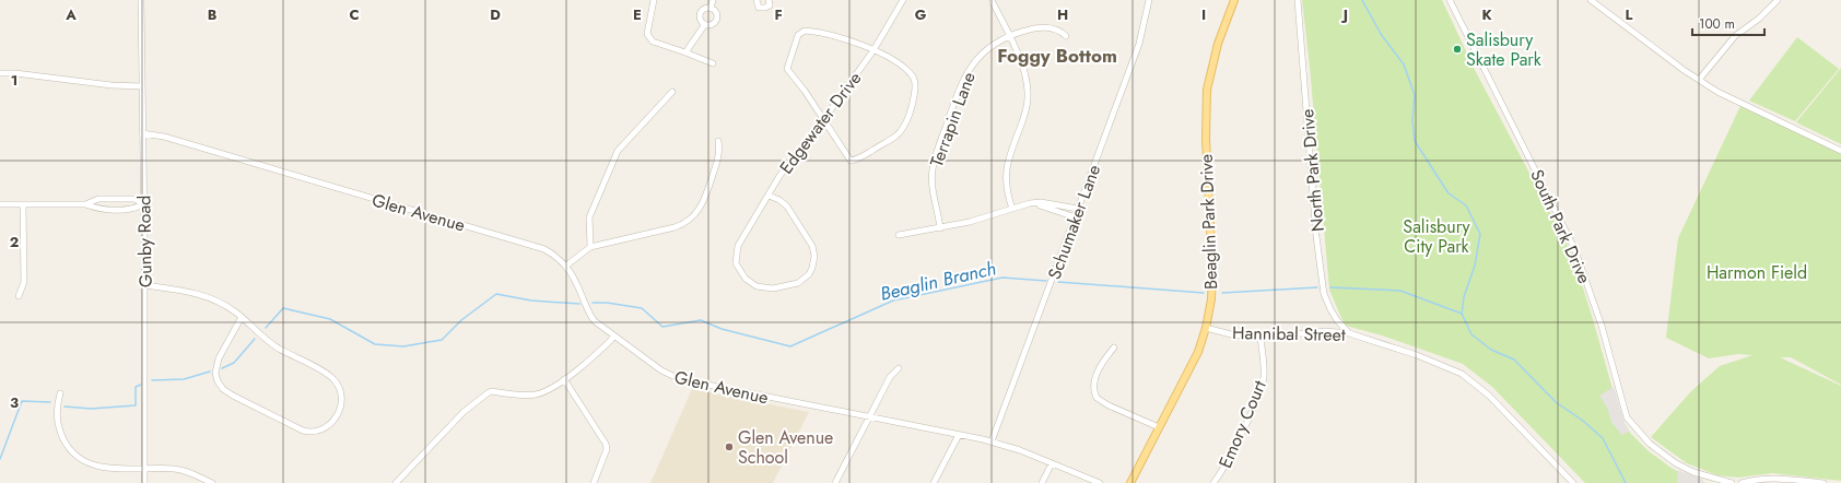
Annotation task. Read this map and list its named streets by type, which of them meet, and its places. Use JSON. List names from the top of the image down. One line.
{"streets":{"main road":["Beaglin Park Drive"],"street":["Terrapin Lane","Edgewater Drive","North Park Drive","Glen Avenue","Schumaker Lane","South Park Drive","Gunby Road","Hannibal Street","Emory Court"]},"crossings":[["North Park Drive","Hannibal Street"],["Glen Avenue","Schumaker Lane"],["Glen Avenue","Gunby Road"],["Beaglin Park Drive","Hannibal Street"],["Hannibal Street","Emory Court"]],"districts":["Foggy Bottom"],"water":["Beaglin Branch"],"parks":["Salisbury City Park","Harmon Field"],"places":["Salisbury Skate Park","Glen Avenue School"],"scale_bar":"100 m","grid":{"columns":["A","B","C","D","E","F","G","H","I","J","K","L"],"rows":["1","2","3"]}}
